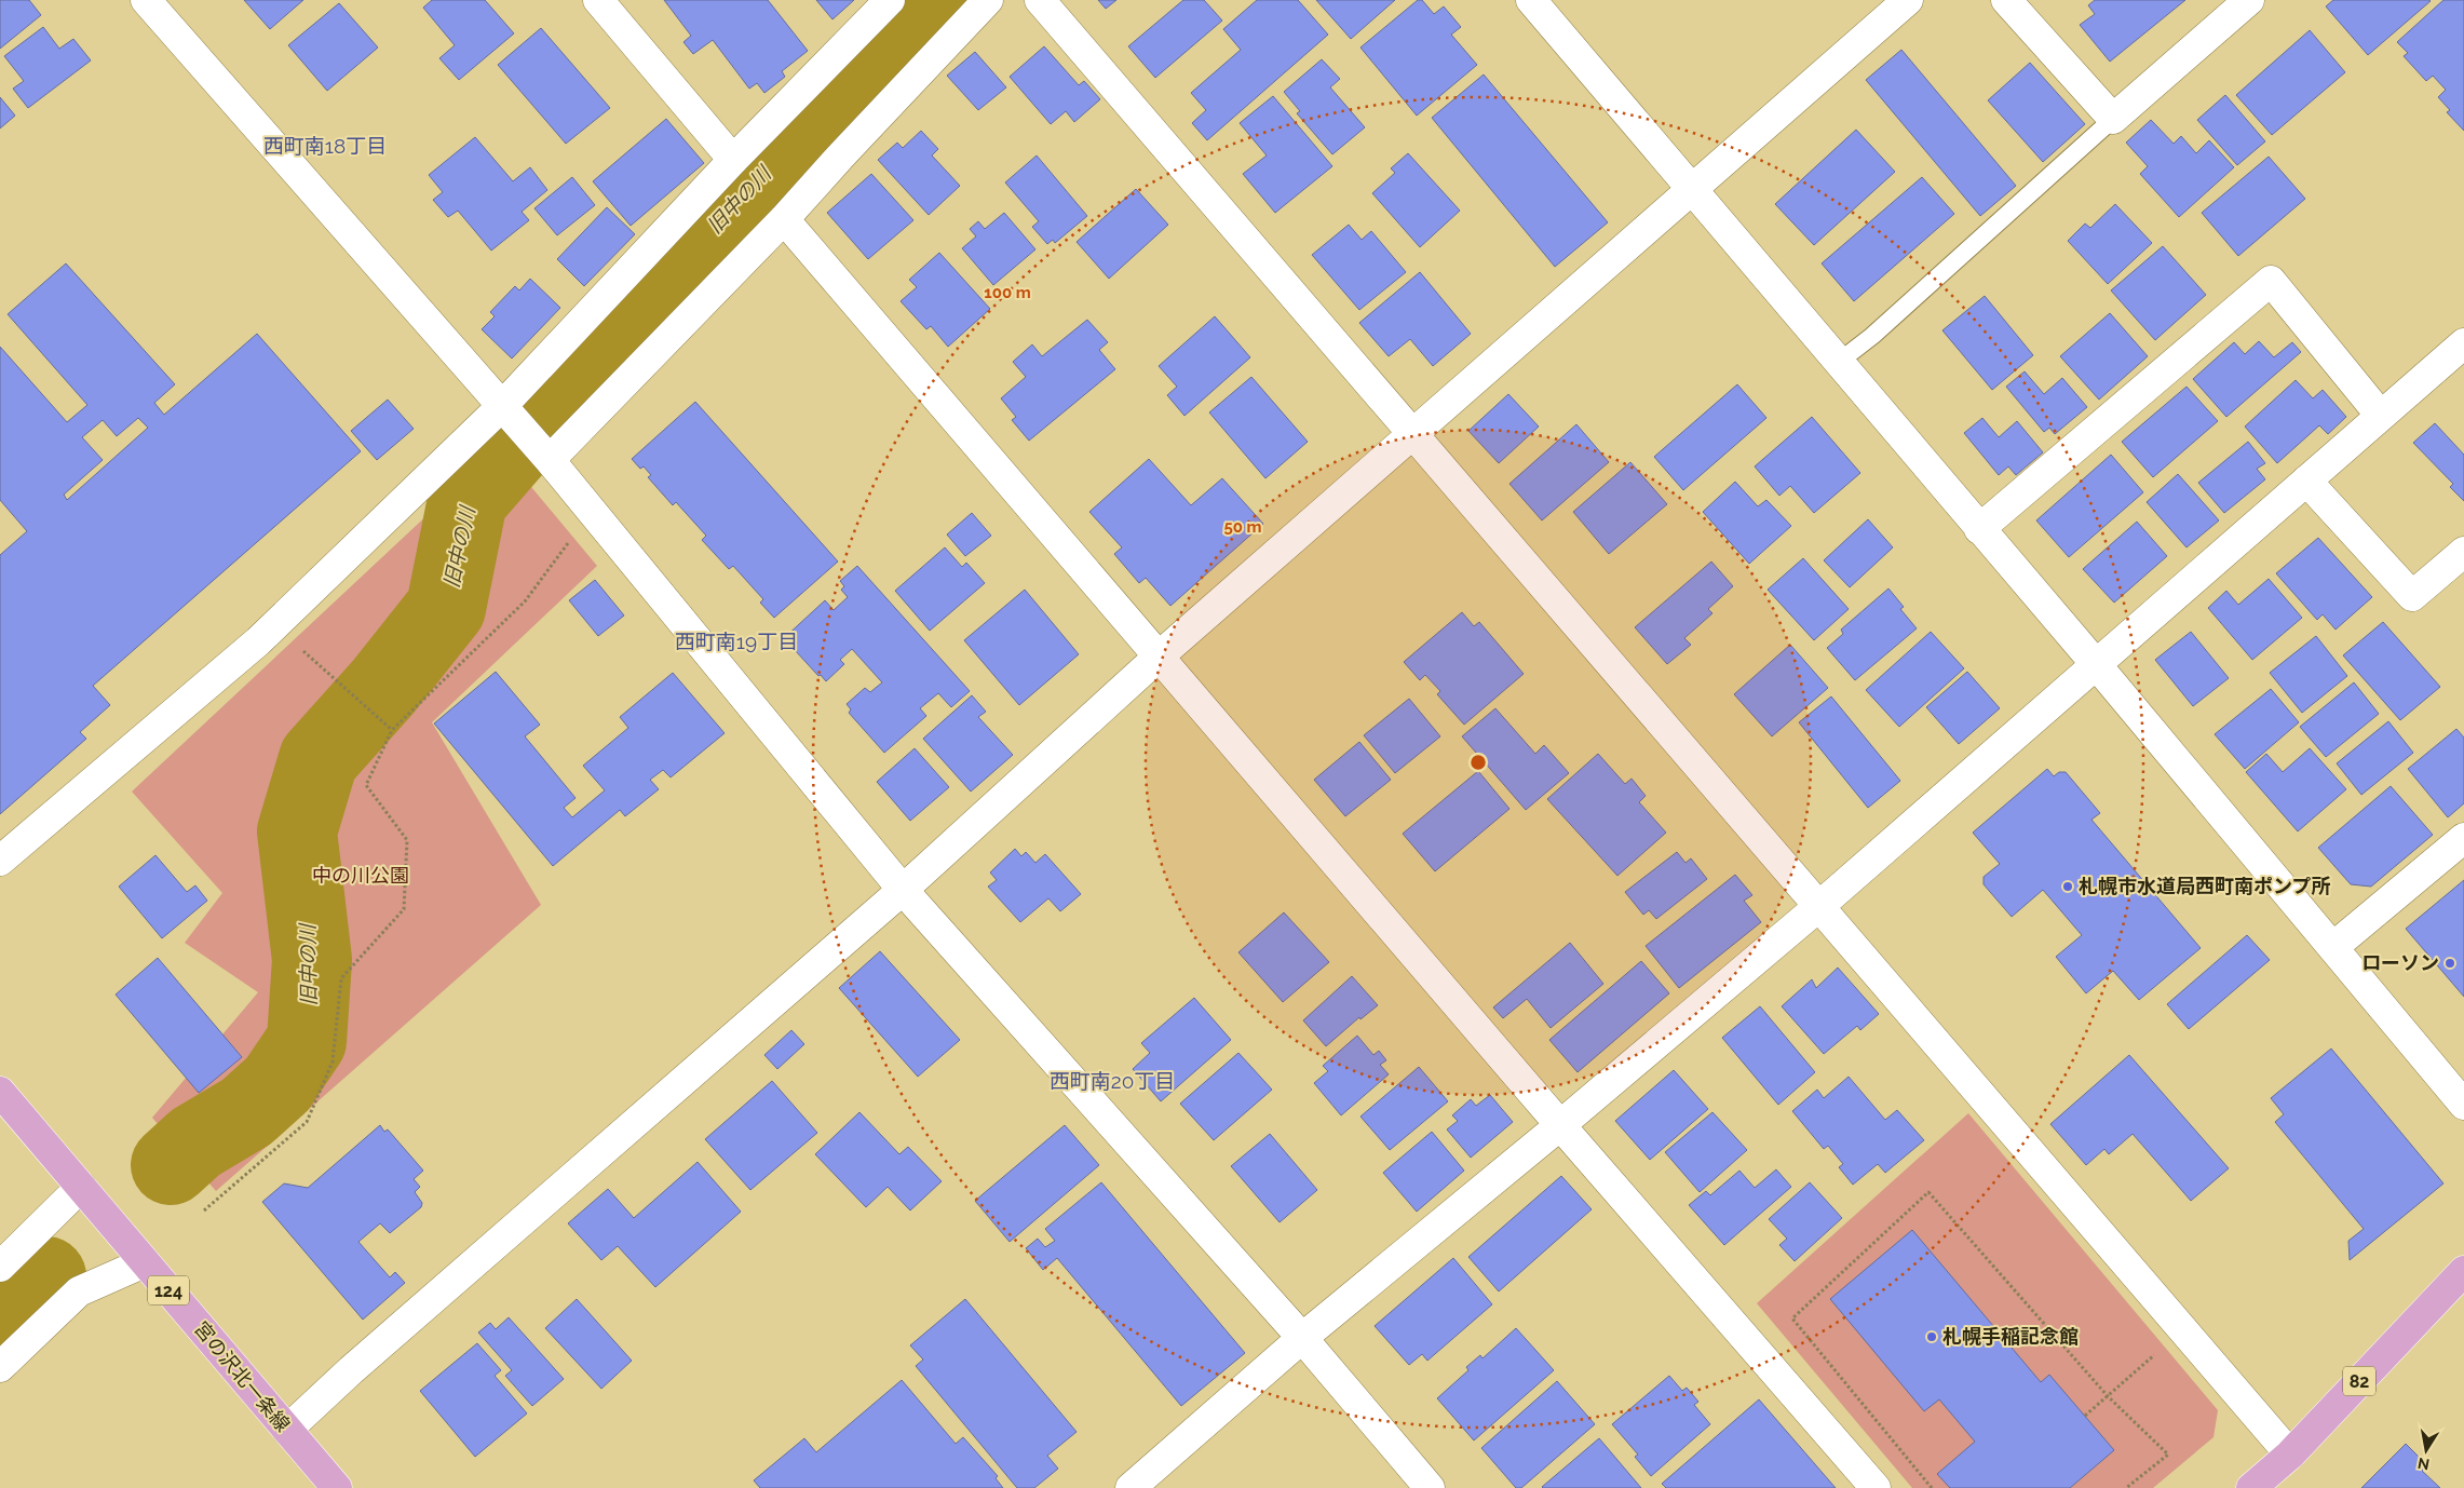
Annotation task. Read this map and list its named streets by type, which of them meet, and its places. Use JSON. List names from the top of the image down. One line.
{"streets":{"main road":["124","宮の沢北一条線","82"]},"districts":["西町南18丁目","西町南19丁目","西町南20丁目"],"water":["旧中の川"],"parks":["中の川公園"],"places":["札幌市水道局西町南ポンプ所","ローソン","札幌手稲記念館"],"north":"bottom","rings":["100 m","50 m"]}
